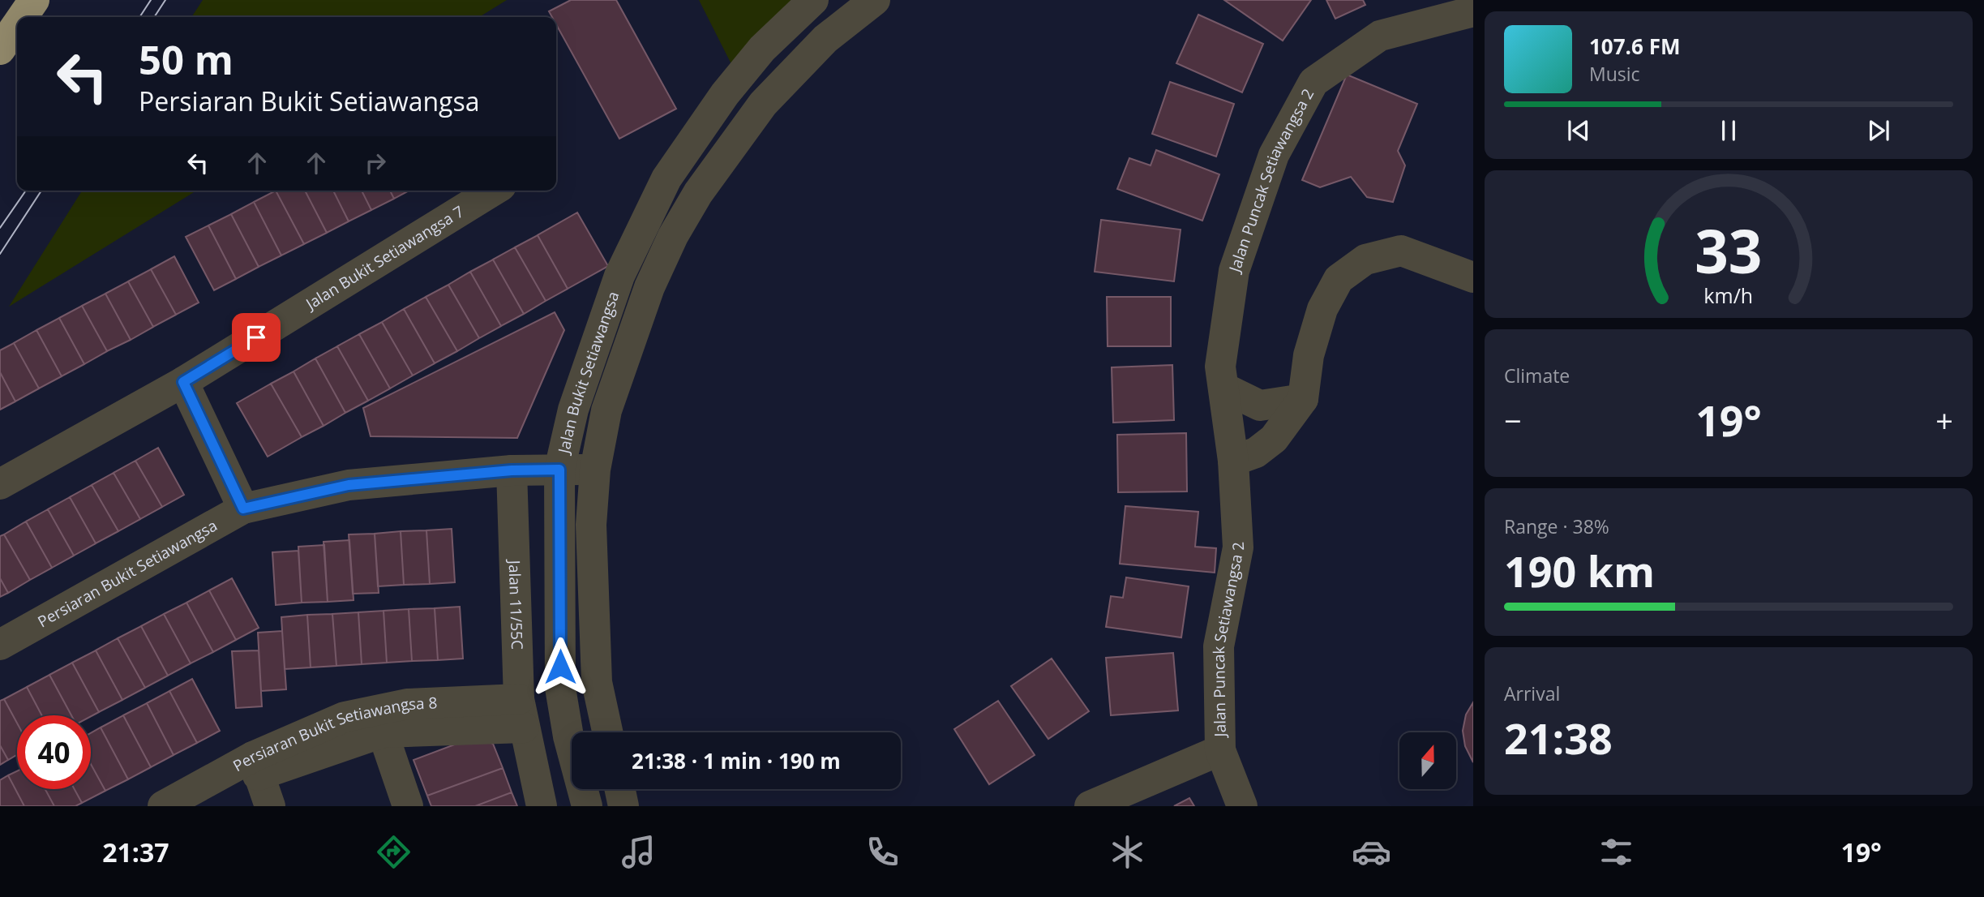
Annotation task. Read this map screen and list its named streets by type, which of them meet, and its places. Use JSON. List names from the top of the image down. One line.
{"streets":{"street":["Jalan Puncak Setiawangsa 2","Jalan Bukit Setiawangsa 7","Jalan Bukit Setiawangsa","Persiaran Bukit Setiawangsa","Jalan 11/55C","Persiaran Bukit Setiawangsa 8"]},"crossings":[["Jalan Bukit Setiawangsa","Persiaran Bukit Setiawangsa"],["Persiaran Bukit Setiawangsa","Jalan 11/55C"],["Jalan 11/55C","Persiaran Bukit Setiawangsa 8"]],"north":"top","page":{"turn":["50 m","Persiaran Bukit Setiawangsa"],"song":["107.6 FM","Music"],"tile":["Climate",["Range · 38%","190 km"],["Arrival","21:38"]],"heat":["−","19°","+"],"limit":"40","trip":"21:38 · 1 min · 190 m","tabs":["21:37","19°"],"gauge":["33","km/h"]}}
